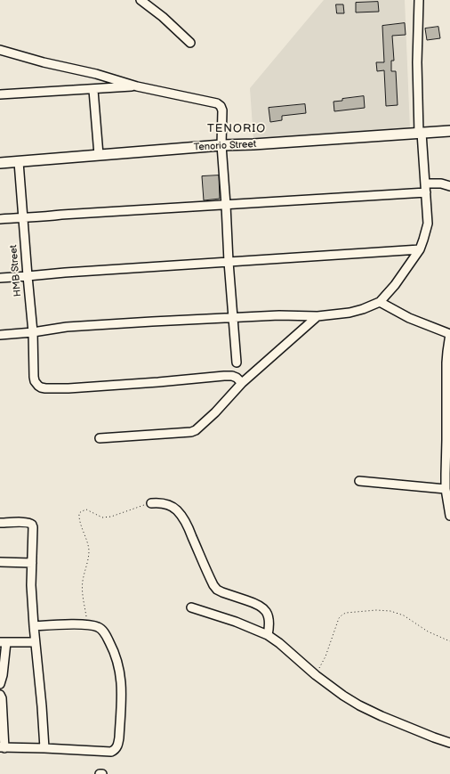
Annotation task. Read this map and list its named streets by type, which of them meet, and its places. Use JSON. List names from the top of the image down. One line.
{"streets":{"main road":["Tenorio Street"],"street":["HMB Street"]},"crossings":[["Tenorio Street","HMB Street"]],"districts":["TENORIO"]}
